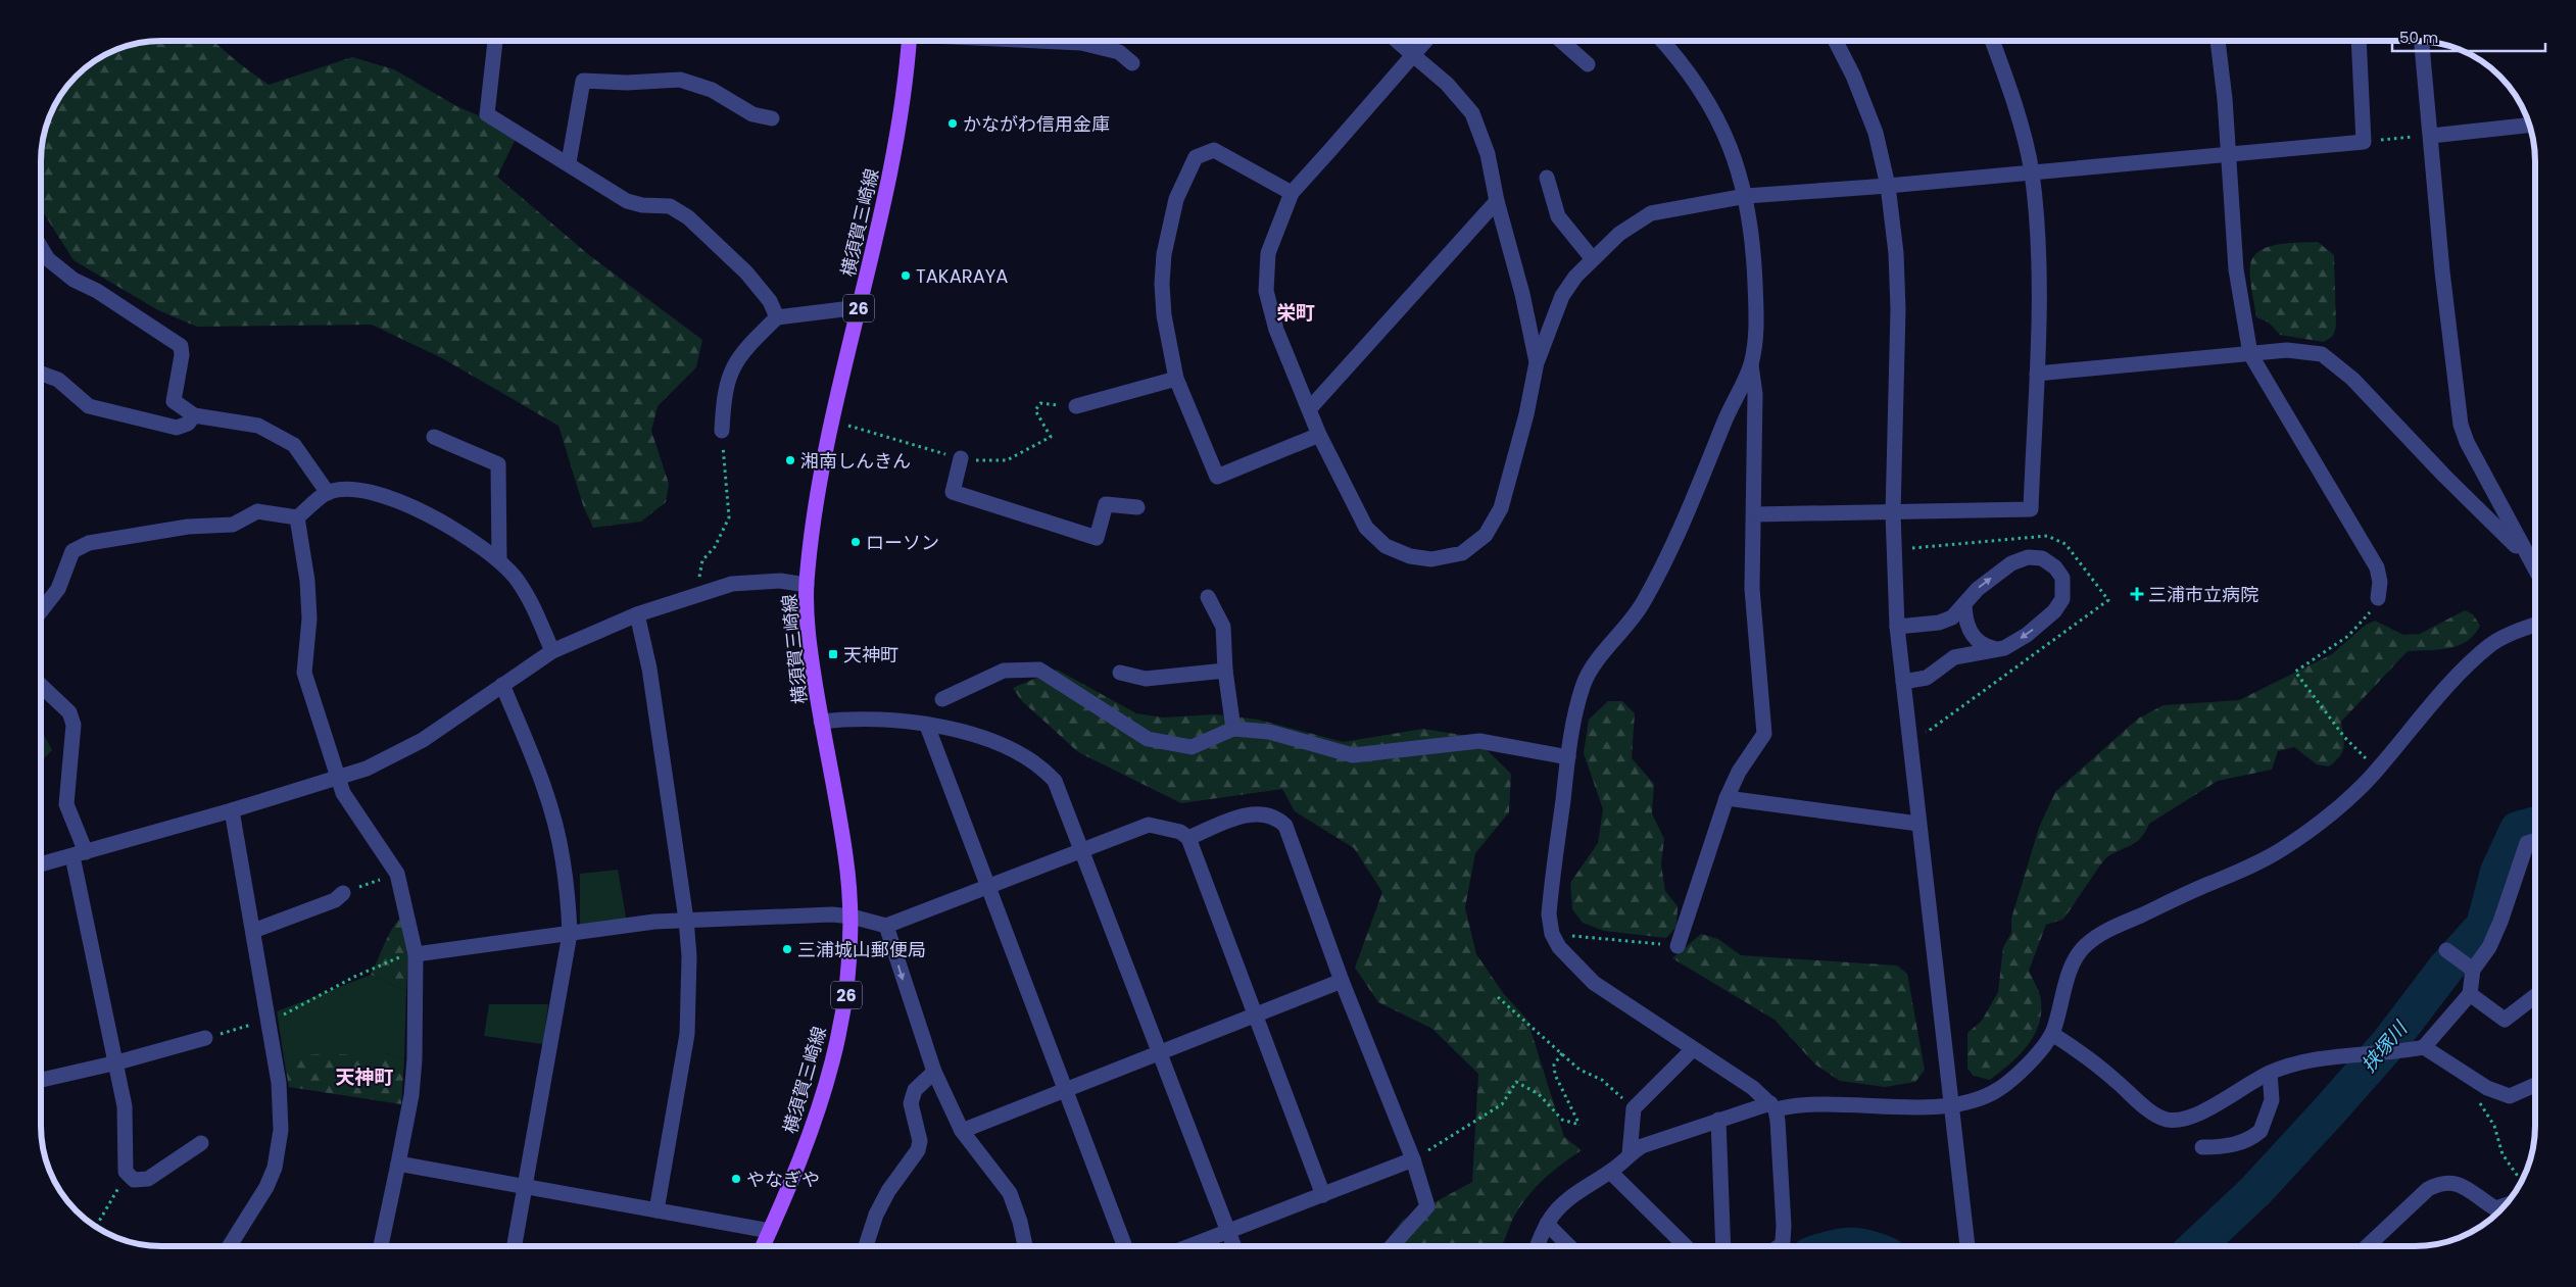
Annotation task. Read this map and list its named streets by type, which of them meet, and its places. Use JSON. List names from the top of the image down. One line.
{"streets":{"main road":["横須賀三崎線","26"]},"districts":["栄町","天神町"],"water":["挟塚川"],"places":{"other":["かながわ信用金庫","TAKARAYA","湘南しんきん","ローソン","三浦城山郵便局","やなぎや"],"health":["三浦市立病院"],"transit":["天神町"]},"scale_bar":"50 m"}
